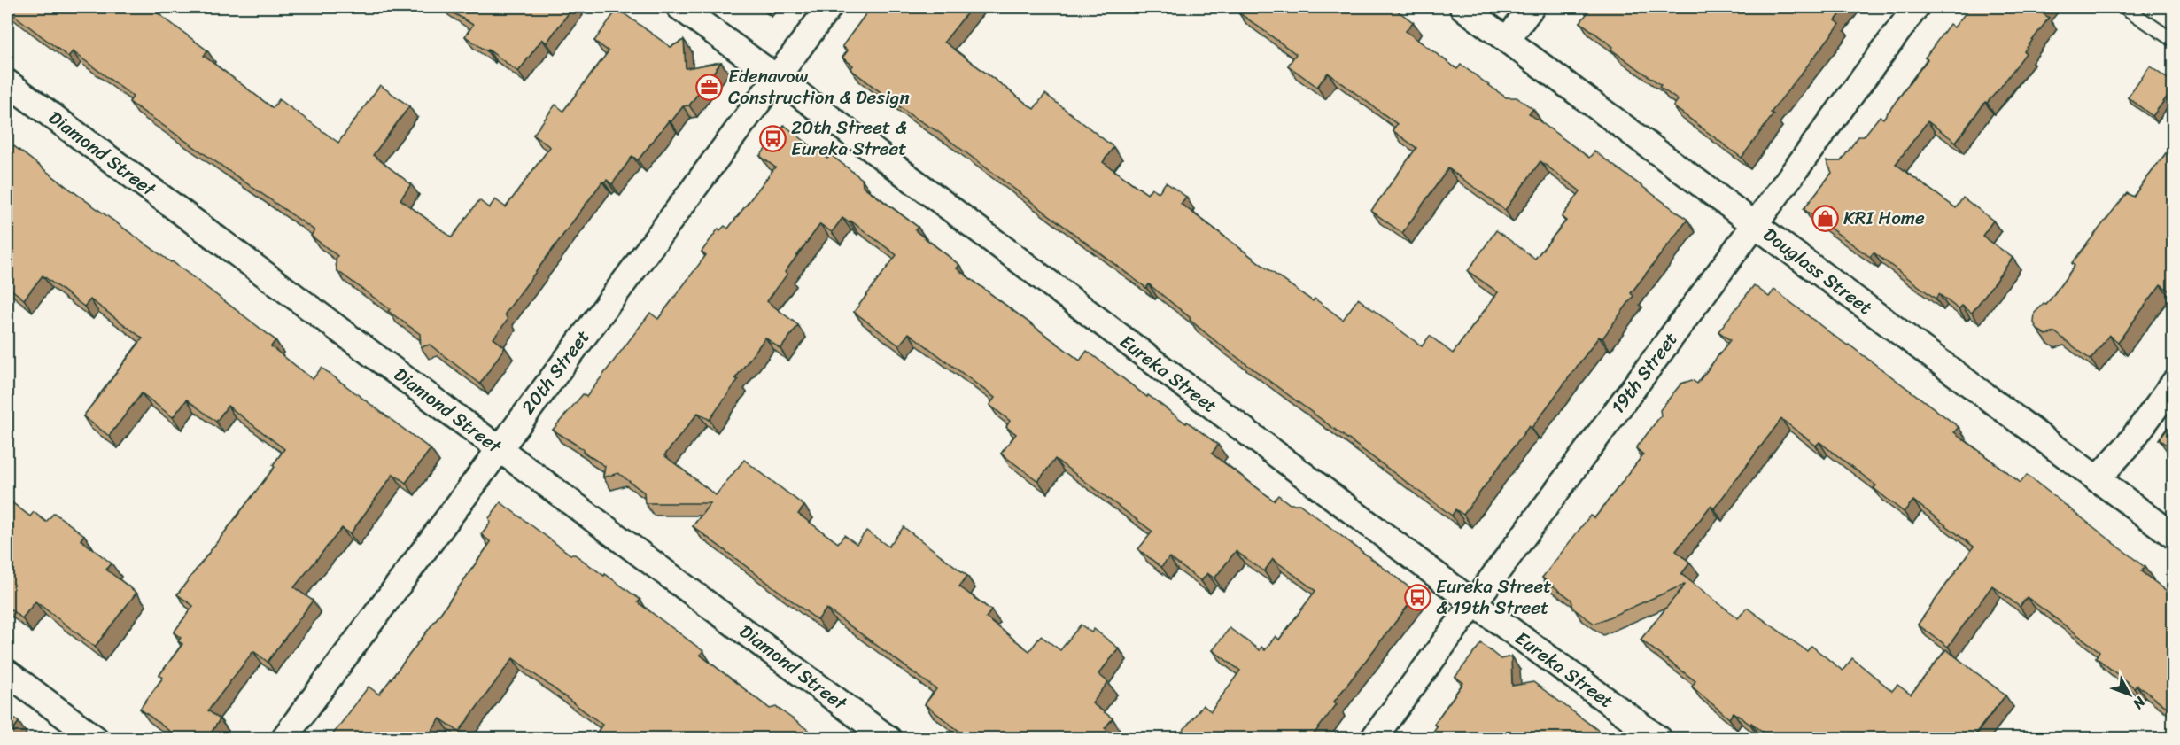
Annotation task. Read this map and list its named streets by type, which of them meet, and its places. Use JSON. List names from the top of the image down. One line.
{"streets":{"street":["Diamond Street","Douglass Street","20th Street","19th Street","Eureka Street"]},"crossings":[["Diamond Street","20th Street"],["Douglass Street","19th Street"],["20th Street","Eureka Street"],["19th Street","Eureka Street"]],"places":{"office":["Edenavow Construction & Design"],"bus stop":["20th Street & Eureka Street","Eureka Street & 19th Street"],"shop":["KRI Home"]},"north":"bottom right"}
